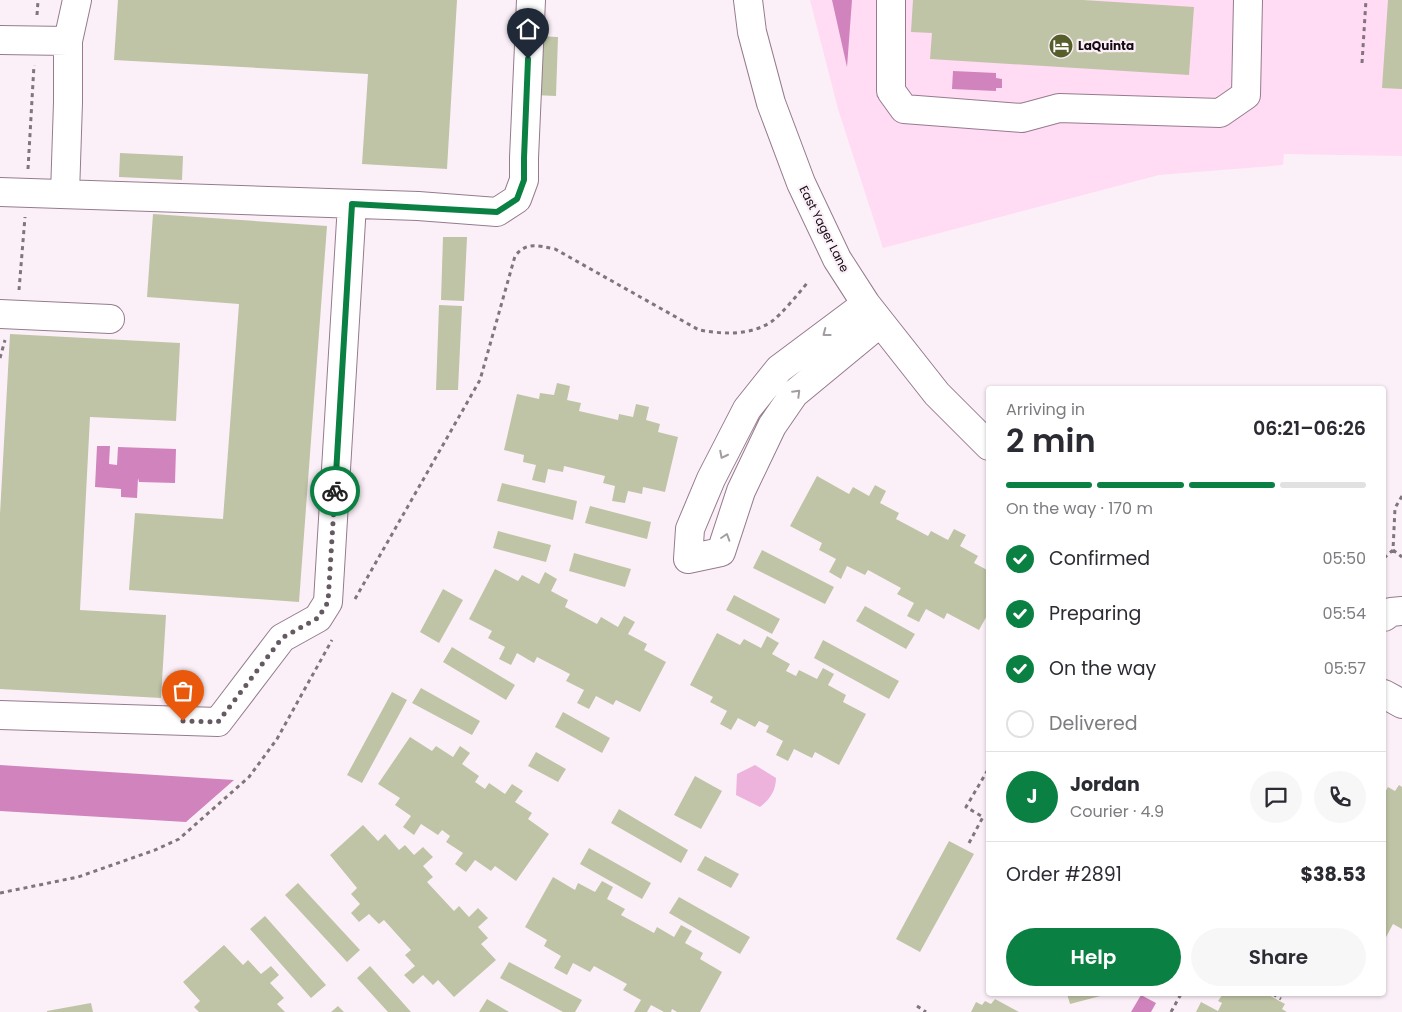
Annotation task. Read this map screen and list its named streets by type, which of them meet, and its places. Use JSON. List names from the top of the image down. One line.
{"streets":{"street":["East Yager Lane"]},"places":{"hotel":["LaQuinta"]},"page":{"heading":["2 min","Arriving in","06:21–06:26"],"panel":["Jordan","Courier · 4.9","Order #2891","$38.53"],"bar":"On the way · 170 m","list":[["Confirmed","05:50"],["Preparing","05:54"],["On the way","05:57"],"Delivered"],"round":"J","buttons":["Help","Share"]}}
